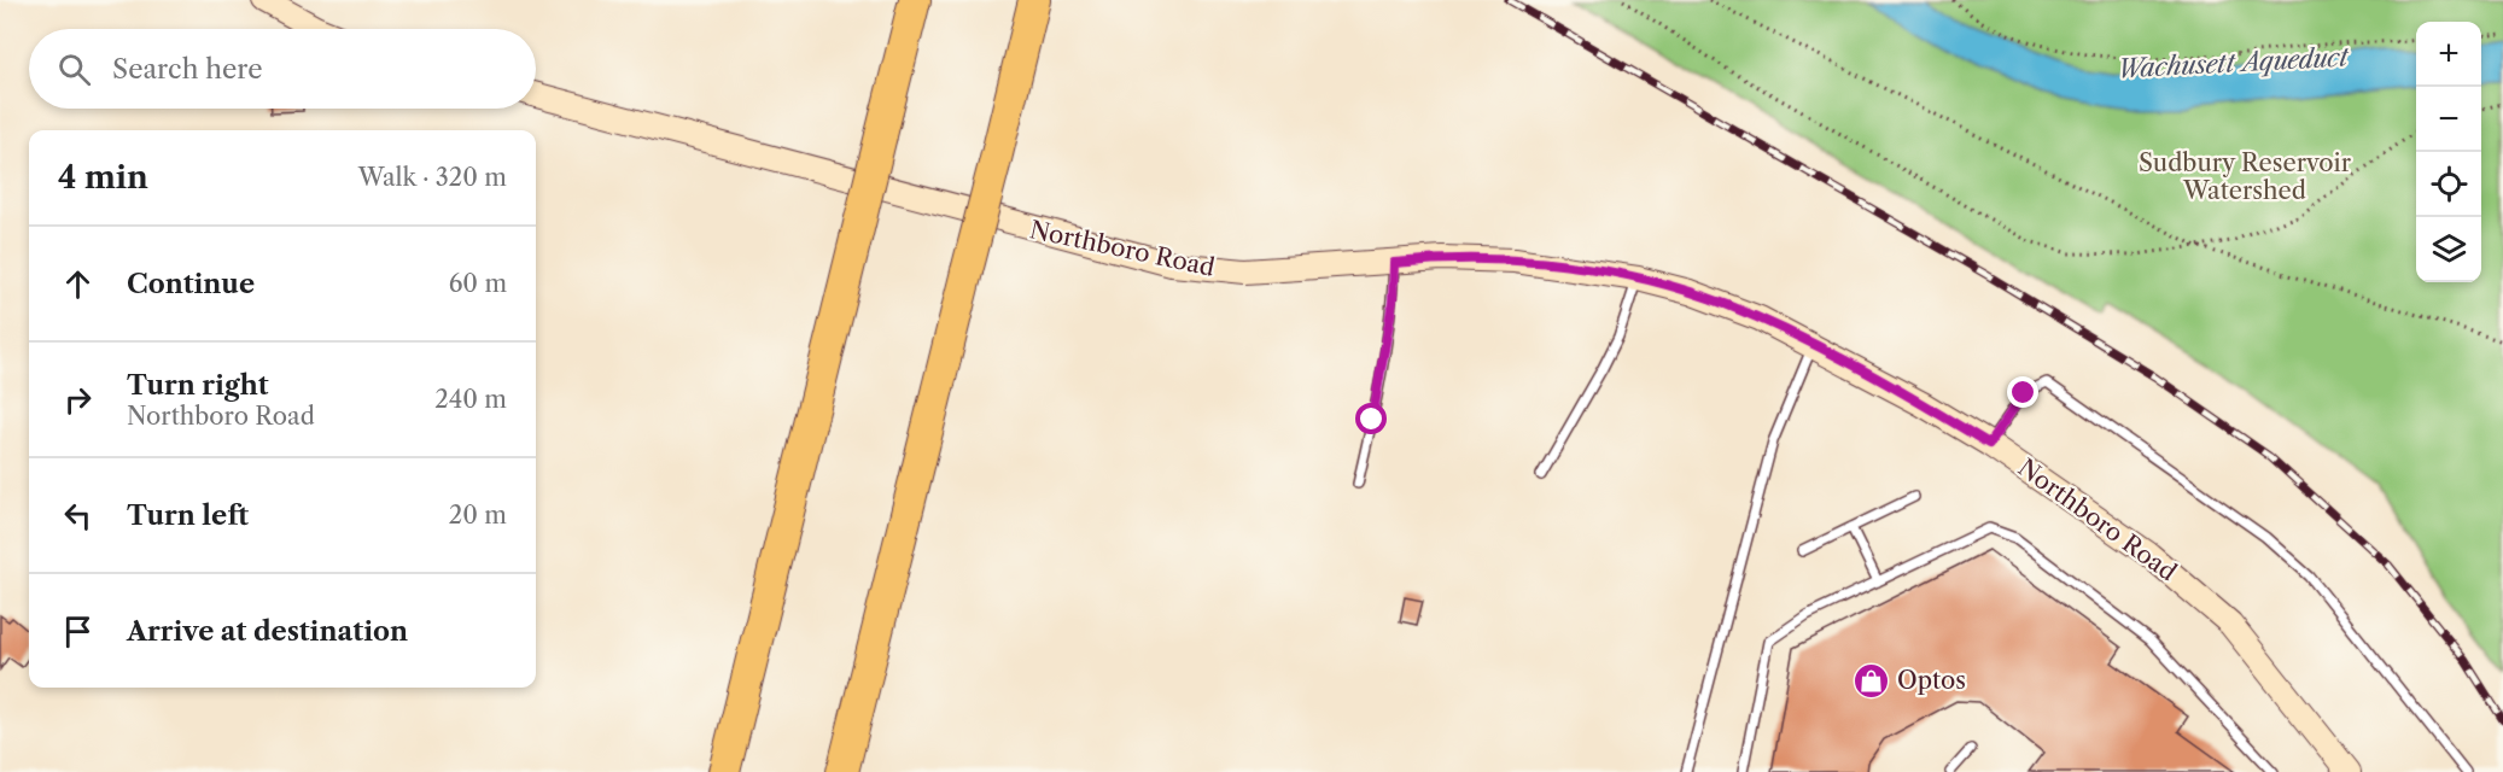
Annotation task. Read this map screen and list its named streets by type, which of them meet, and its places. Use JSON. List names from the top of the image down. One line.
{"streets":{"main road":["Northboro Road"]},"water":["Wachusett Aqueduct"],"parks":["Sudbury Reservoir Watershed"],"places":{"shop":["Optos"]},"page":{"map_buttons":["+","−"],"search":"Search here","heading":["4 min","Walk · 320 m"],"list":[["Continue","60 m"],["Turn right","Northboro Road","240 m"],["Turn left","20 m"],"Arrive at destination"]}}
